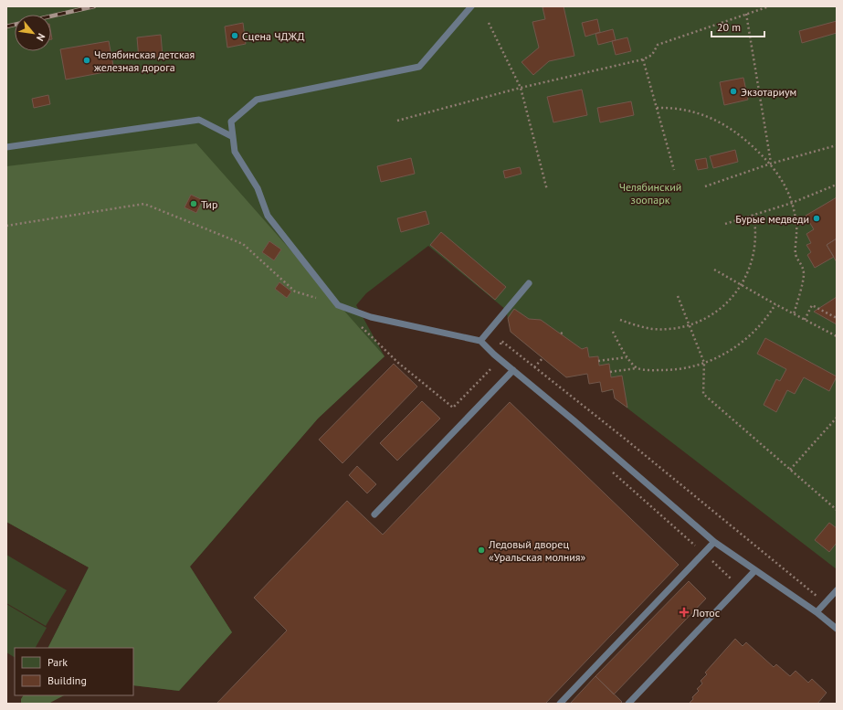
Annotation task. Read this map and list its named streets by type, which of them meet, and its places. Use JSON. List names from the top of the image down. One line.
{"parks":["Челябинский зоопарк"],"places":{"other":["Сцена ЧДЖД","Челябинская детская железная дорога","Экзотариум","Тир","Бурые медведи","Ледовый дворец «Уральская молния»"],"health":["Лотос"]},"legend":["Park","Building"],"scale_bar":"20 m","north":"bottom right"}
